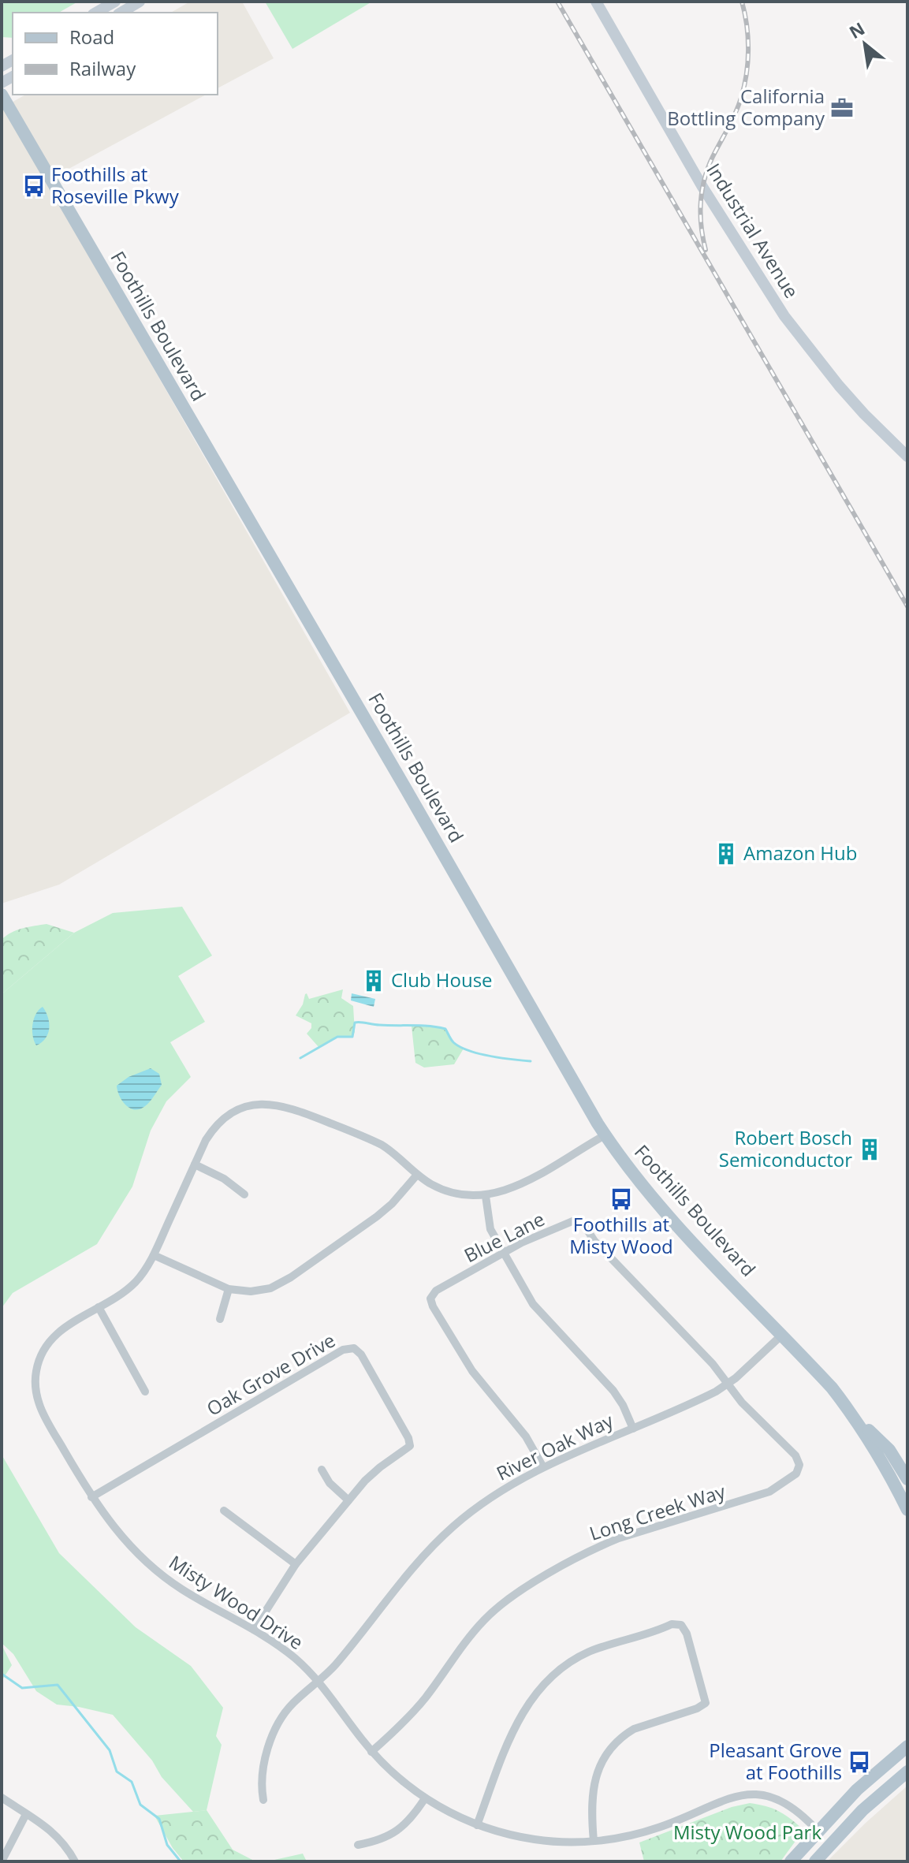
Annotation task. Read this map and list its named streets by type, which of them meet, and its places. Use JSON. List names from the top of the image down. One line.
{"streets":{"main road":["Foothills Boulevard"],"street":["Industrial Avenue","Blue Lane","Oak Grove Drive","River Oak Way","Long Creek Way","Misty Wood Drive"]},"crossings":[["Foothills Boulevard","River Oak Way"],["Foothills Boulevard","Misty Wood Drive"],["Blue Lane","River Oak Way"],["Blue Lane","Long Creek Way"],["Oak Grove Drive","Misty Wood Drive"],["River Oak Way","Long Creek Way"],["River Oak Way","Misty Wood Drive"],["Long Creek Way","Misty Wood Drive"]],"parks":["Misty Wood Park"],"places":{"office":["California Bottling Company"],"bus stop":["Foothills at Roseville Pkwy","Foothills at Misty Wood","Pleasant Grove at Foothills"],"building":["Amazon Hub","Club House","Robert Bosch Semiconductor"]},"legend":["Road","Railway"],"north":"top left"}
